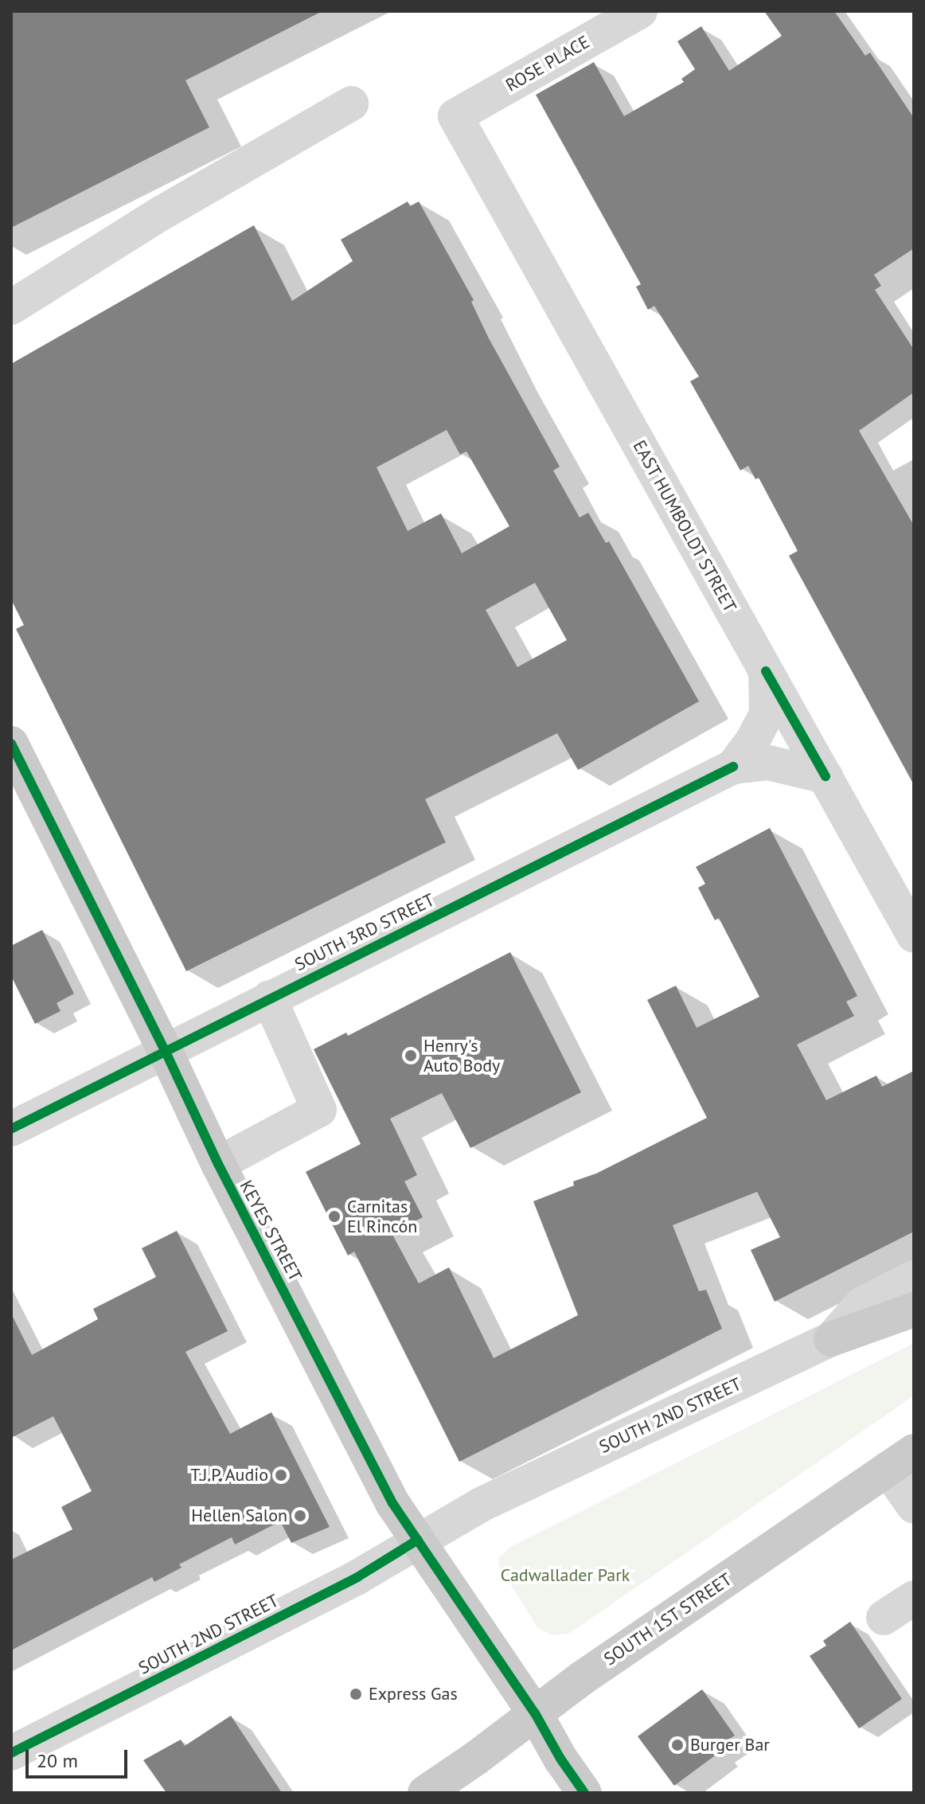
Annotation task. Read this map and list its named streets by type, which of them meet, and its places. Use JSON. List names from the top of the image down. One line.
{"streets":{"main road":["KEYES STREET","SOUTH 1ST STREET"],"street":["ROSE PLACE","EAST HUMBOLDT STREET","SOUTH 3RD STREET","SOUTH 2ND STREET"]},"crossings":[["ROSE PLACE","EAST HUMBOLDT STREET"],["SOUTH 3RD STREET","KEYES STREET"],["KEYES STREET","SOUTH 2ND STREET"],["KEYES STREET","SOUTH 1ST STREET"]],"parks":["Cadwallader Park"],"places":["Henry's Auto Body","Carnitas El Rincón","T.J.P. Audio","Hellen Salon","Express Gas","Burger Bar"],"scale_bar":"20 m"}
